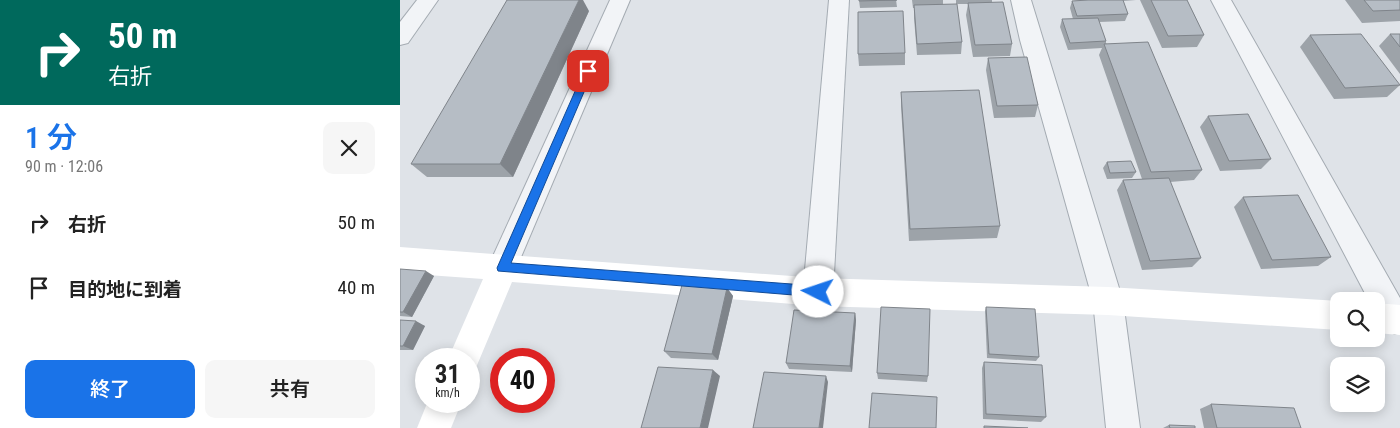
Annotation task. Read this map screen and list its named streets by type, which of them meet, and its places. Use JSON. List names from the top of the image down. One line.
{"page":{"turn":["50 m","右折"],"heading":["1 分","90 m · 12:06"],"list":[{"name":"右折","value":"50 m"},{"name":"目的地に到着","value":"40 m"}],"speed":"31 km/h","limit":"40","buttons":["終了","共有"]}}
